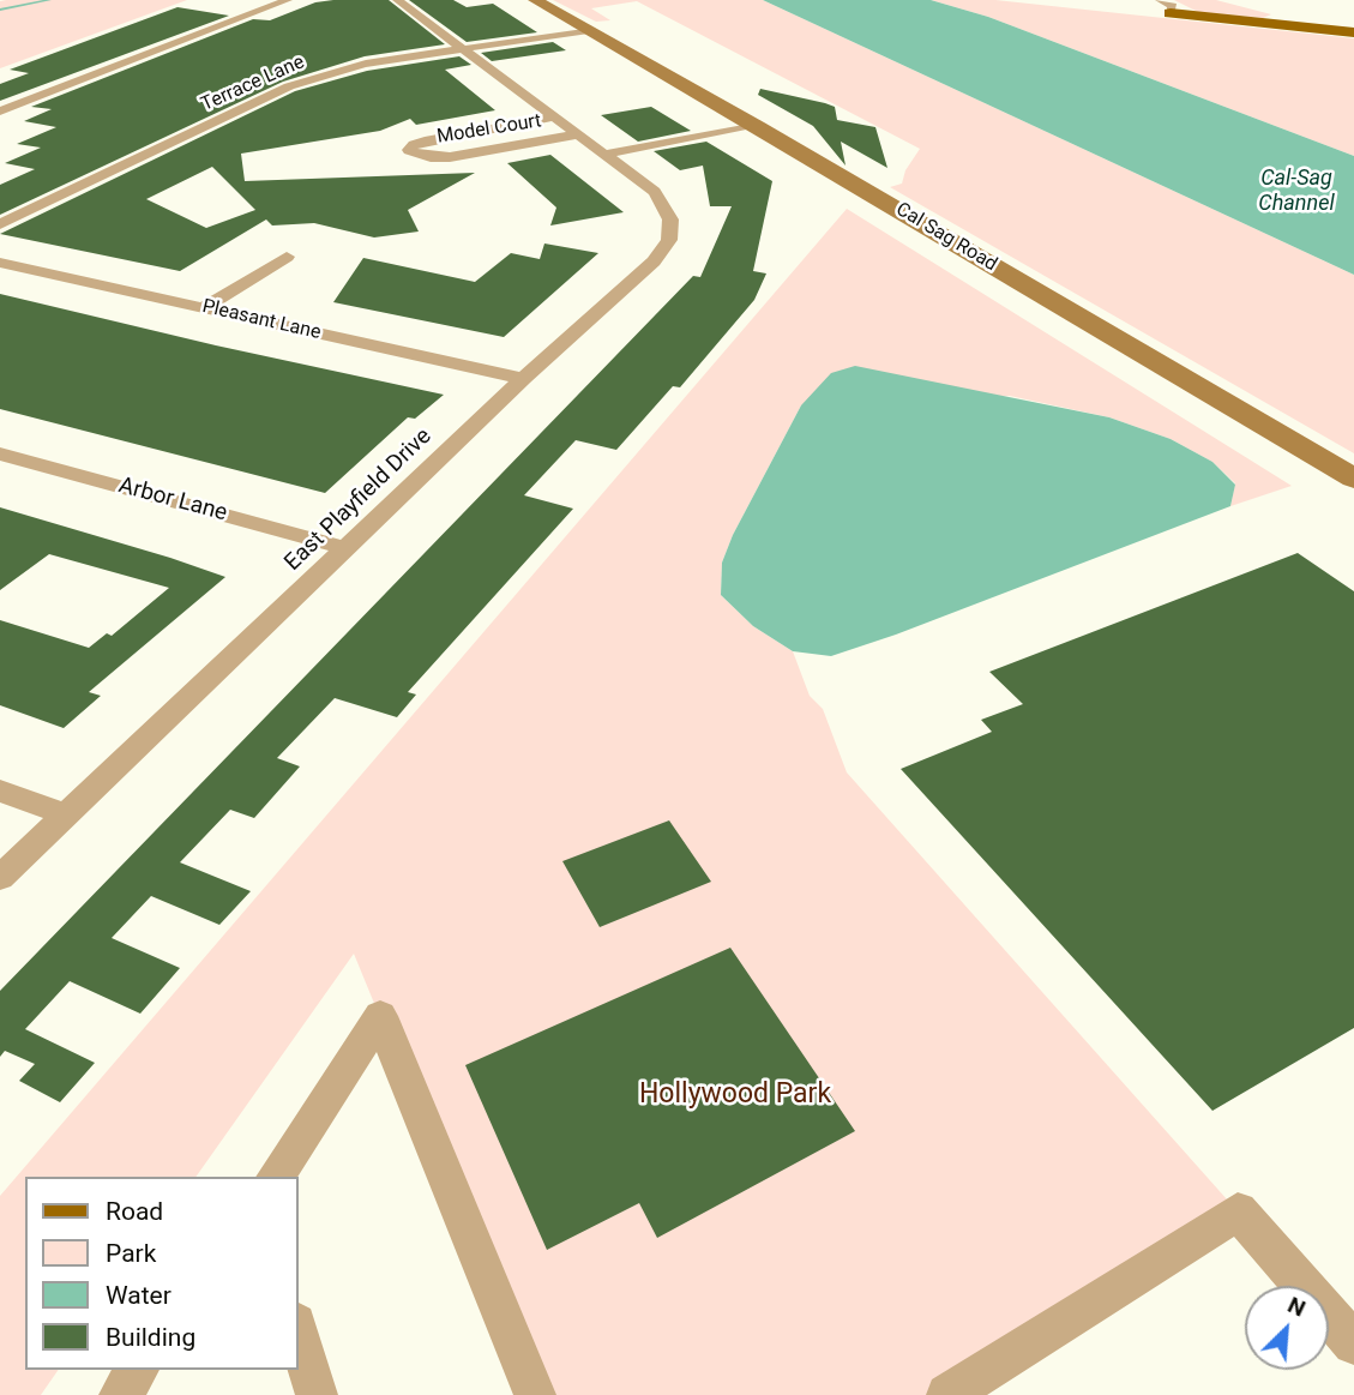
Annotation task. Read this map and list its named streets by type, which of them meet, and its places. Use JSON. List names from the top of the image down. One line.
{"streets":{"main road":["Cal Sag Road"],"street":["Terrace Lane","Model Court","Pleasant Lane","Arbor Lane","East Playfield Drive"]},"crossings":[["Terrace Lane","Cal Sag Road"],["Terrace Lane","East Playfield Drive"],["Model Court","East Playfield Drive"],["Pleasant Lane","East Playfield Drive"],["Arbor Lane","East Playfield Drive"]],"water":["Cal-Sag Channel"],"parks":["Hollywood Park"],"legend":["Road","Park","Water","Building"],"north":"top right"}
